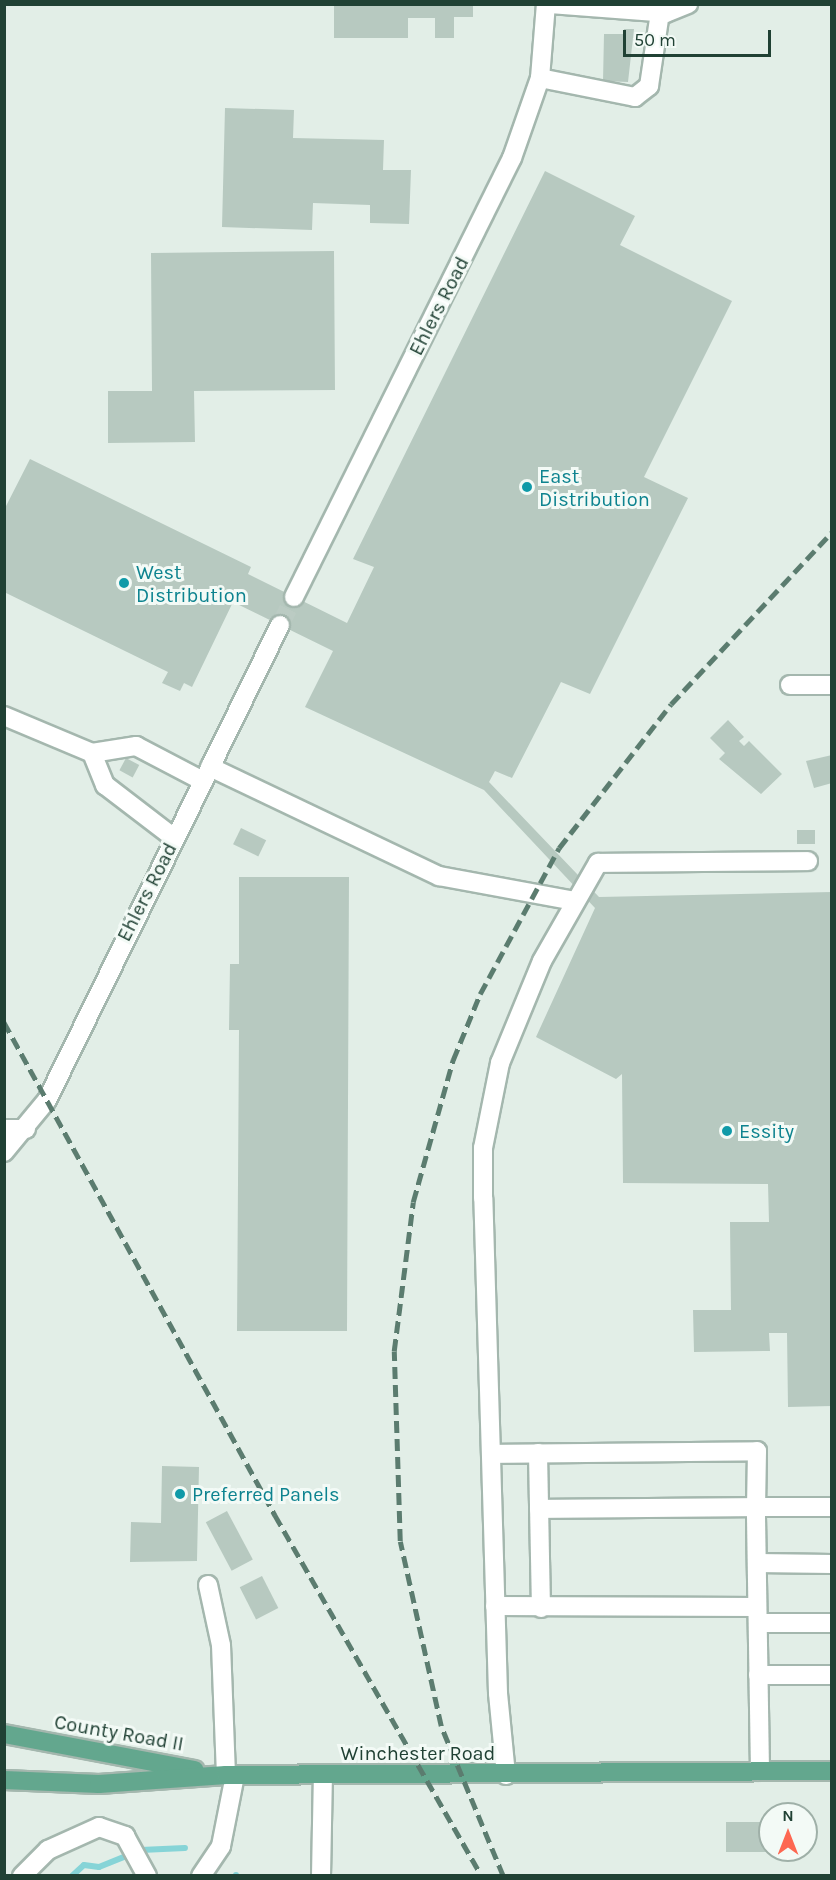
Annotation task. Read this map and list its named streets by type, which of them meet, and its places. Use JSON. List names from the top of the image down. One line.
{"streets":{"main road":["County Road II","Winchester Road"],"street":["Ehlers Road"]},"crossings":[["County Road II","Winchester Road"]],"places":["East Distribution","West Distribution","Essity","Preferred Panels"],"scale_bar":"50 m","north":"top"}
